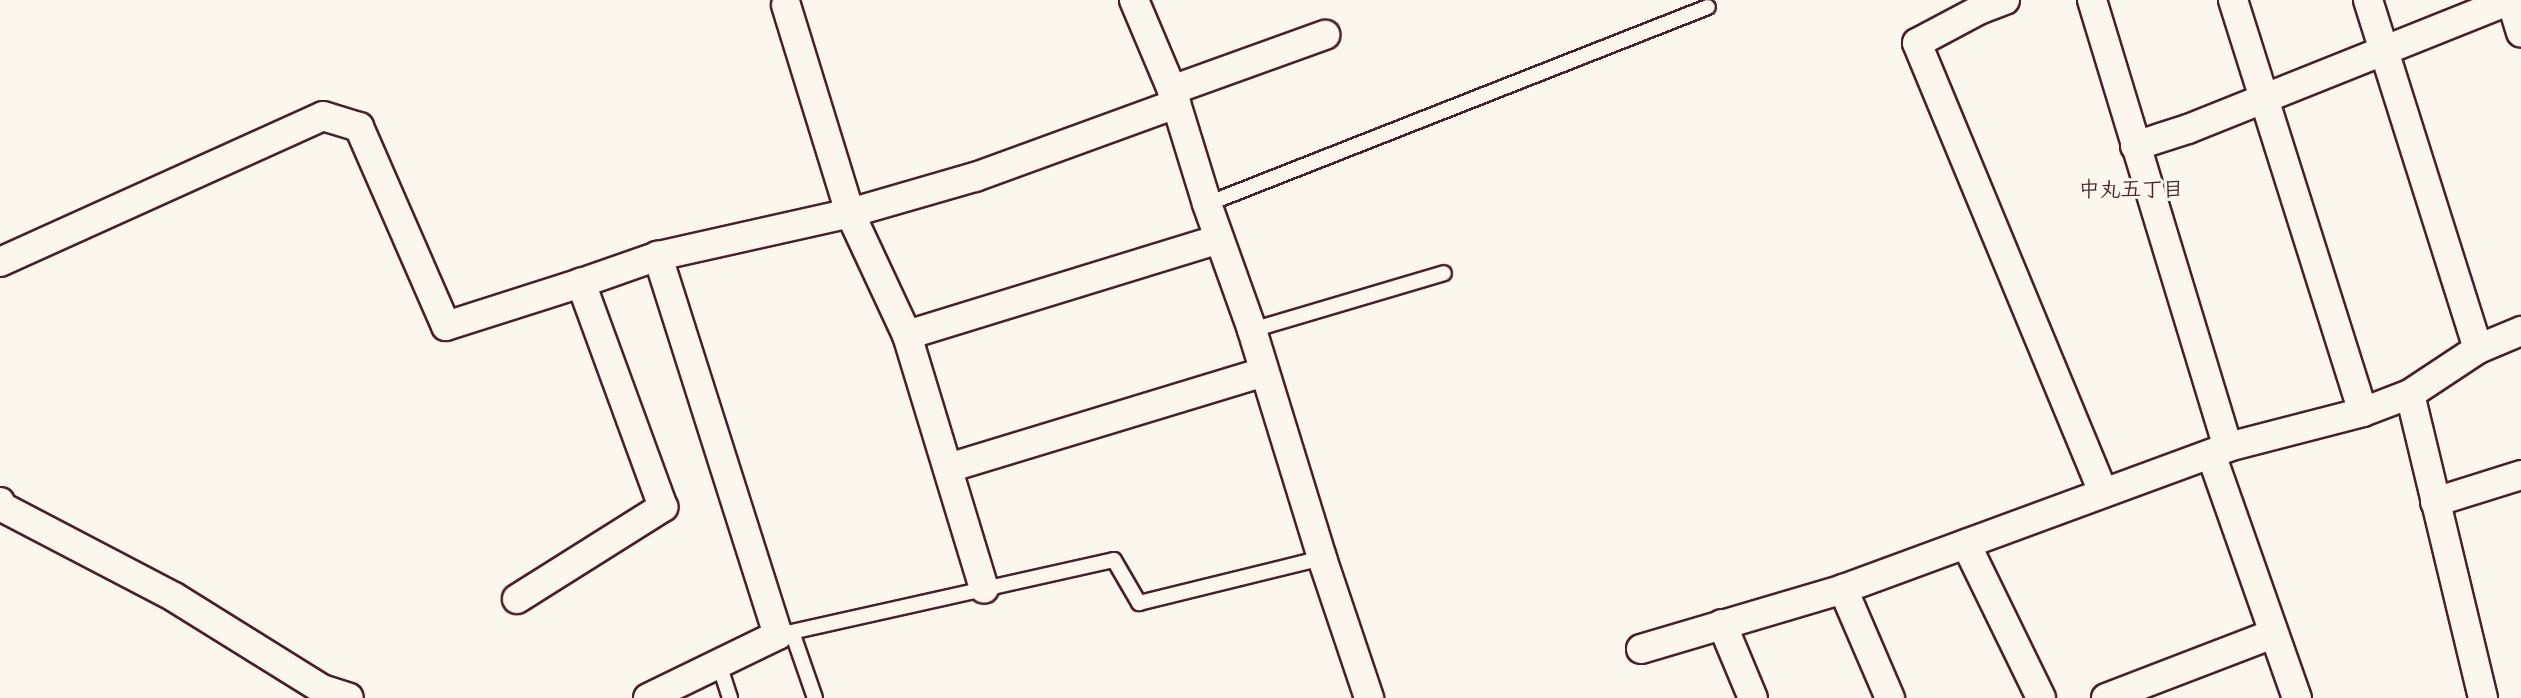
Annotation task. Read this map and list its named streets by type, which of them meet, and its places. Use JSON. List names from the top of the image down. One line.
{"districts":["中丸五丁目"]}
